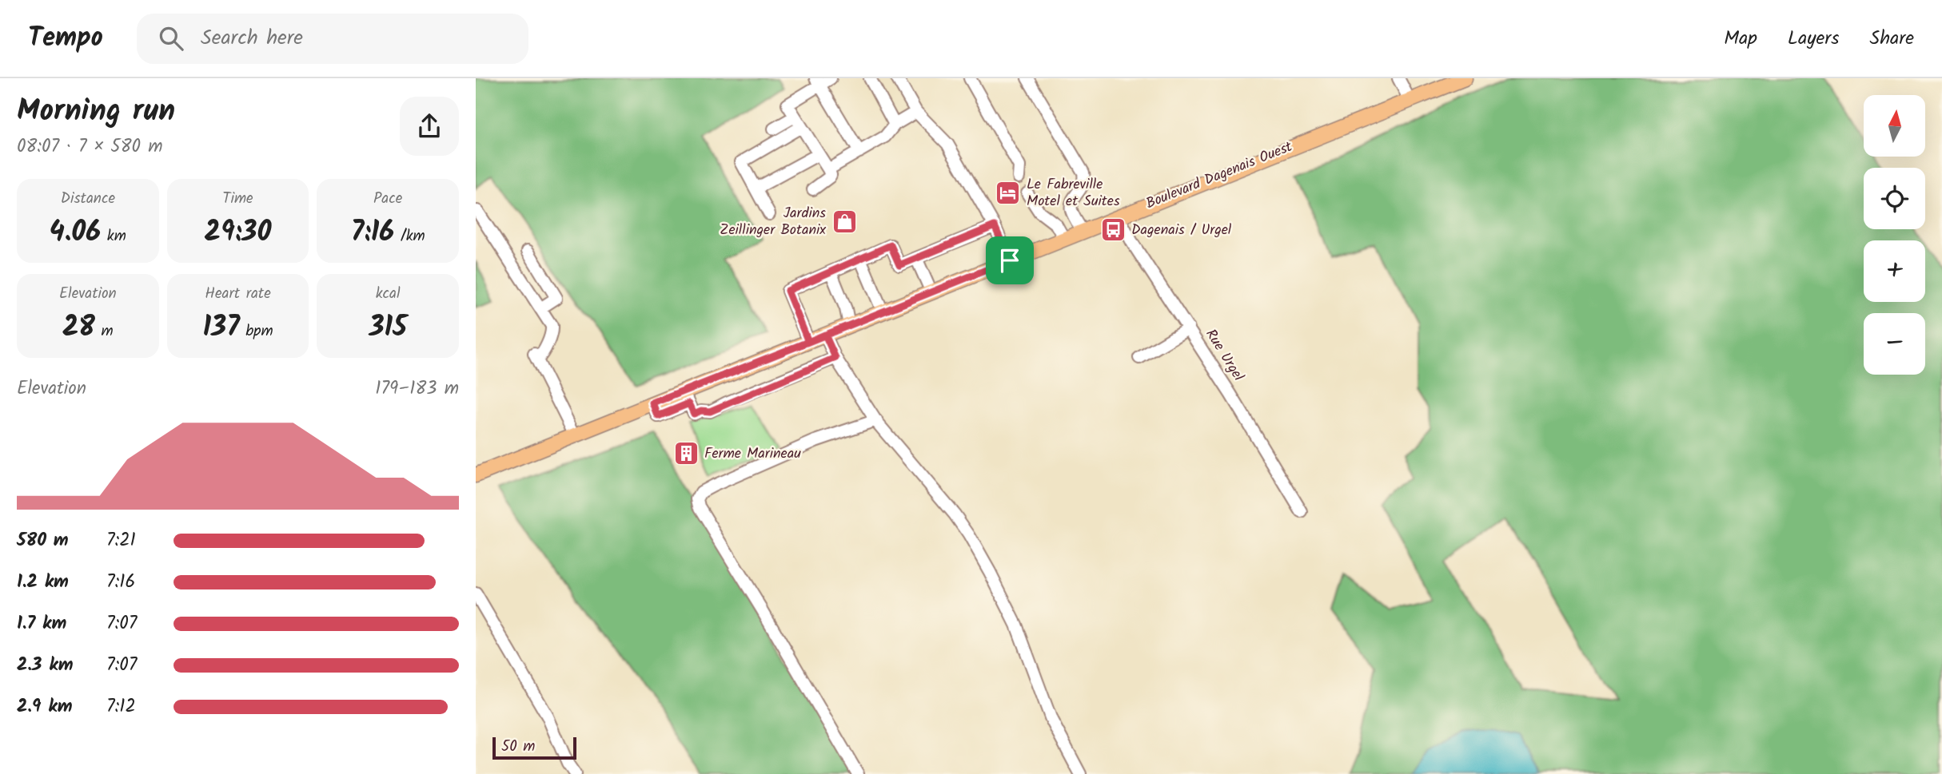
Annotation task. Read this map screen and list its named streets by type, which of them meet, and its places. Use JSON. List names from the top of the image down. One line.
{"streets":{"main road":["Boulevard Dagenais Ouest"],"street":["Rue Urgel"]},"crossings":[["Boulevard Dagenais Ouest","Rue Urgel"]],"places":{"hotel":["Le Fabreville Motel et Suites"],"shop":["Jardins Zeillinger Botanix"],"bus stop":["Dagenais / Urgel"],"building":["Ferme Marineau"]},"scale_bar":"50 m","north":"top","page":{"header":"Tempo","search":"Search here","nav":["Map","Layers","Share"],"heading":["Morning run","08:07 · 7 × 580 m"],"map_buttons":["+","−"],"stats":[["Distance","4.06 km"],["Time","29:30"],["Pace","7:16 /km"],["Elevation","28 m"],["Heart rate","137 bpm"],["kcal","315"]],"chart":["Elevation","179–183 m"],"list":[{"name":"580 m","note":"7:21"},{"name":"1.2 km","note":"7:16"},{"name":"1.7 km","note":"7:07"},{"name":"2.3 km","note":"7:07"},{"name":"2.9 km","note":"7:12"}],"scale":"50 m"}}
